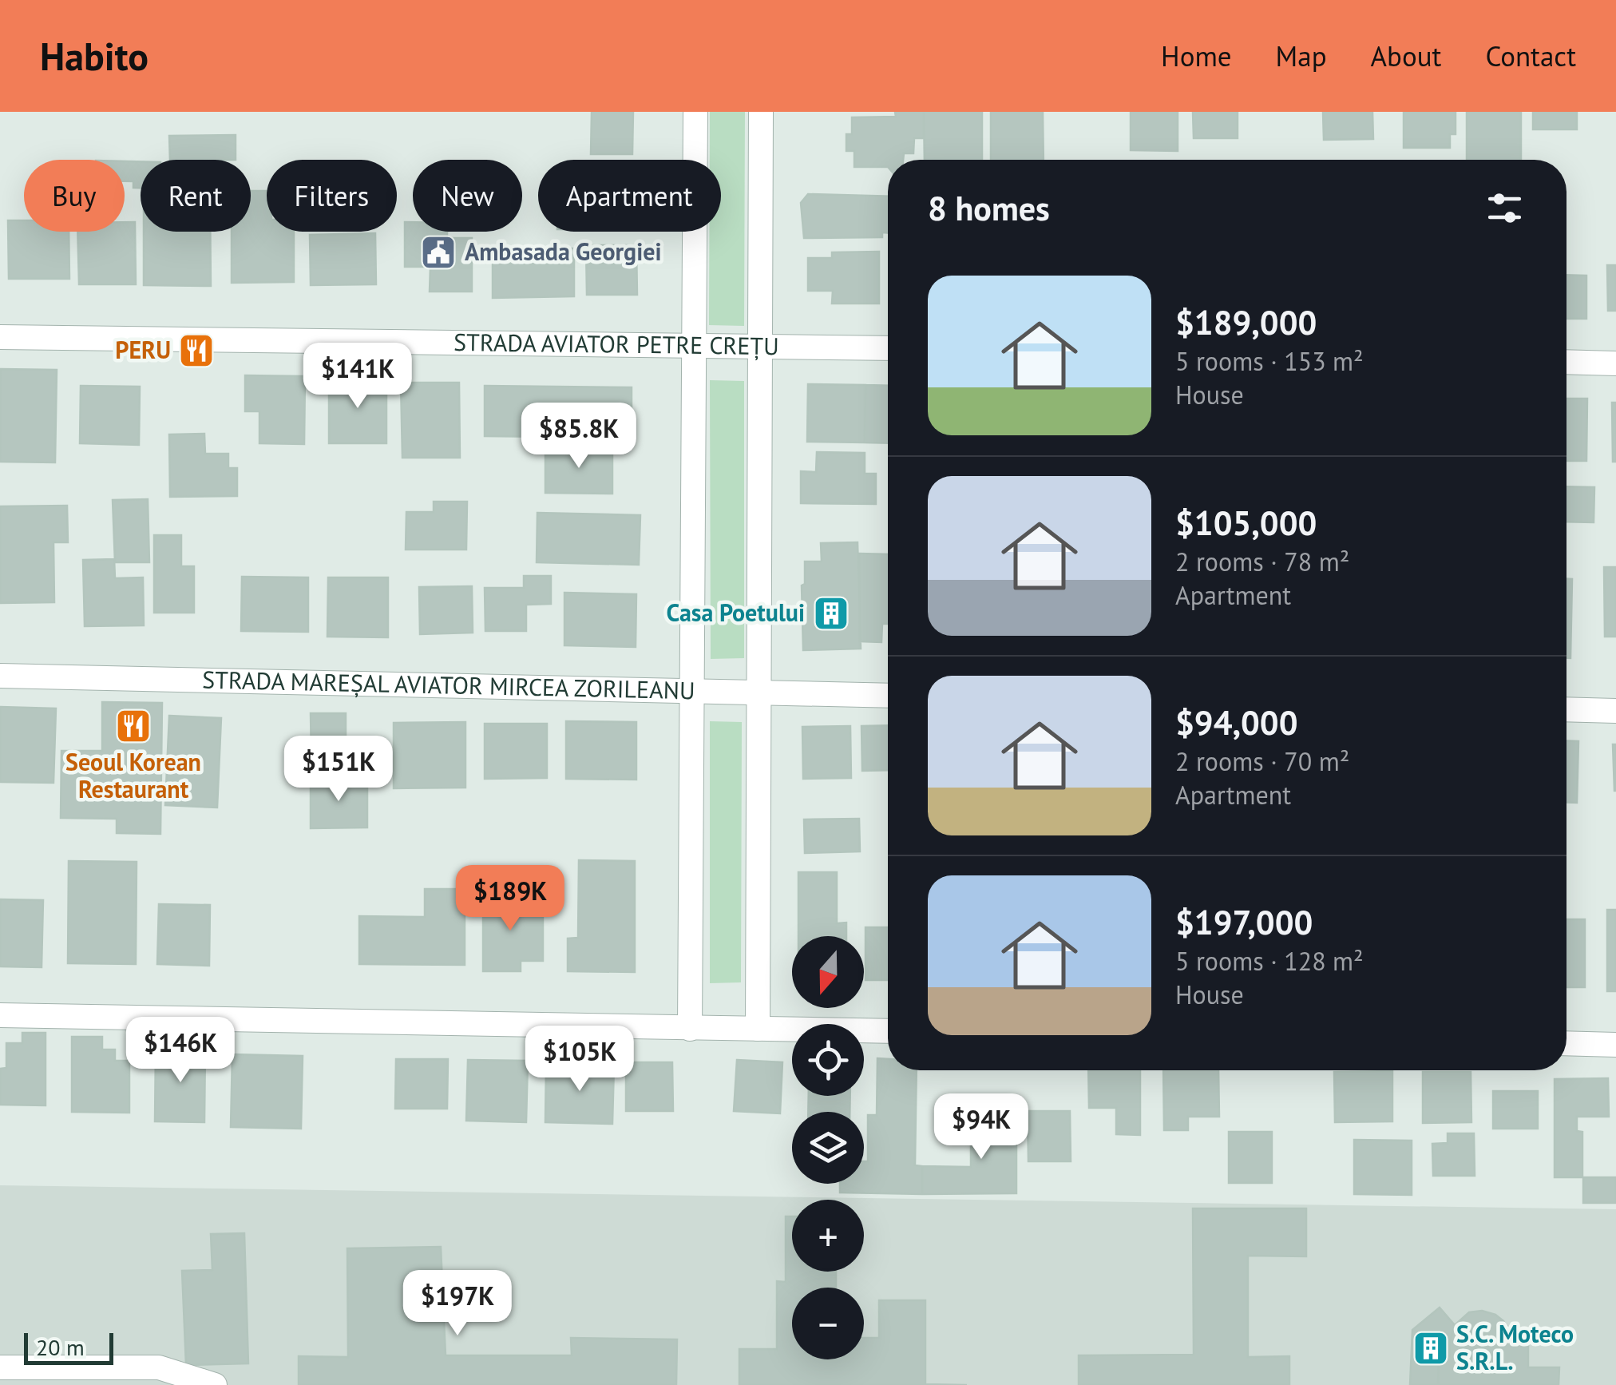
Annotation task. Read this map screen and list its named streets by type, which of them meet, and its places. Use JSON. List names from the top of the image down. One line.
{"streets":{"street":["STRADA AVIATOR PETRE CREȚU","STRADA MAREȘAL AVIATOR MIRCEA ZORILEANU"]},"places":{"public building":["Ambasada Georgiei"],"restaurant":["PERU","Seoul Korean Restaurant"],"building":["Casa Poetului","S.C. Moteco S.R.L."]},"scale_bar":"20 m","north":"bottom","page":{"header":"Habito","nav":["Home","Map","About","Contact"],"chip":["Buy","Rent","Filters","New","Apartment"],"heading":"8 homes","list":[{"name":"$189,000","note":"5 rooms · 153 m² · House"},{"name":"$105,000","note":"2 rooms · 78 m² · Apartment"},{"name":"$94,000","note":"2 rooms · 70 m² · Apartment"},{"name":"$197,000","note":"5 rooms · 128 m² · House"}],"price":["$141K","$85.8K","$151K","$189K","$146K","$105K","$94K","$197K"],"map_buttons":["+","−"],"scale":"20 m"}}
